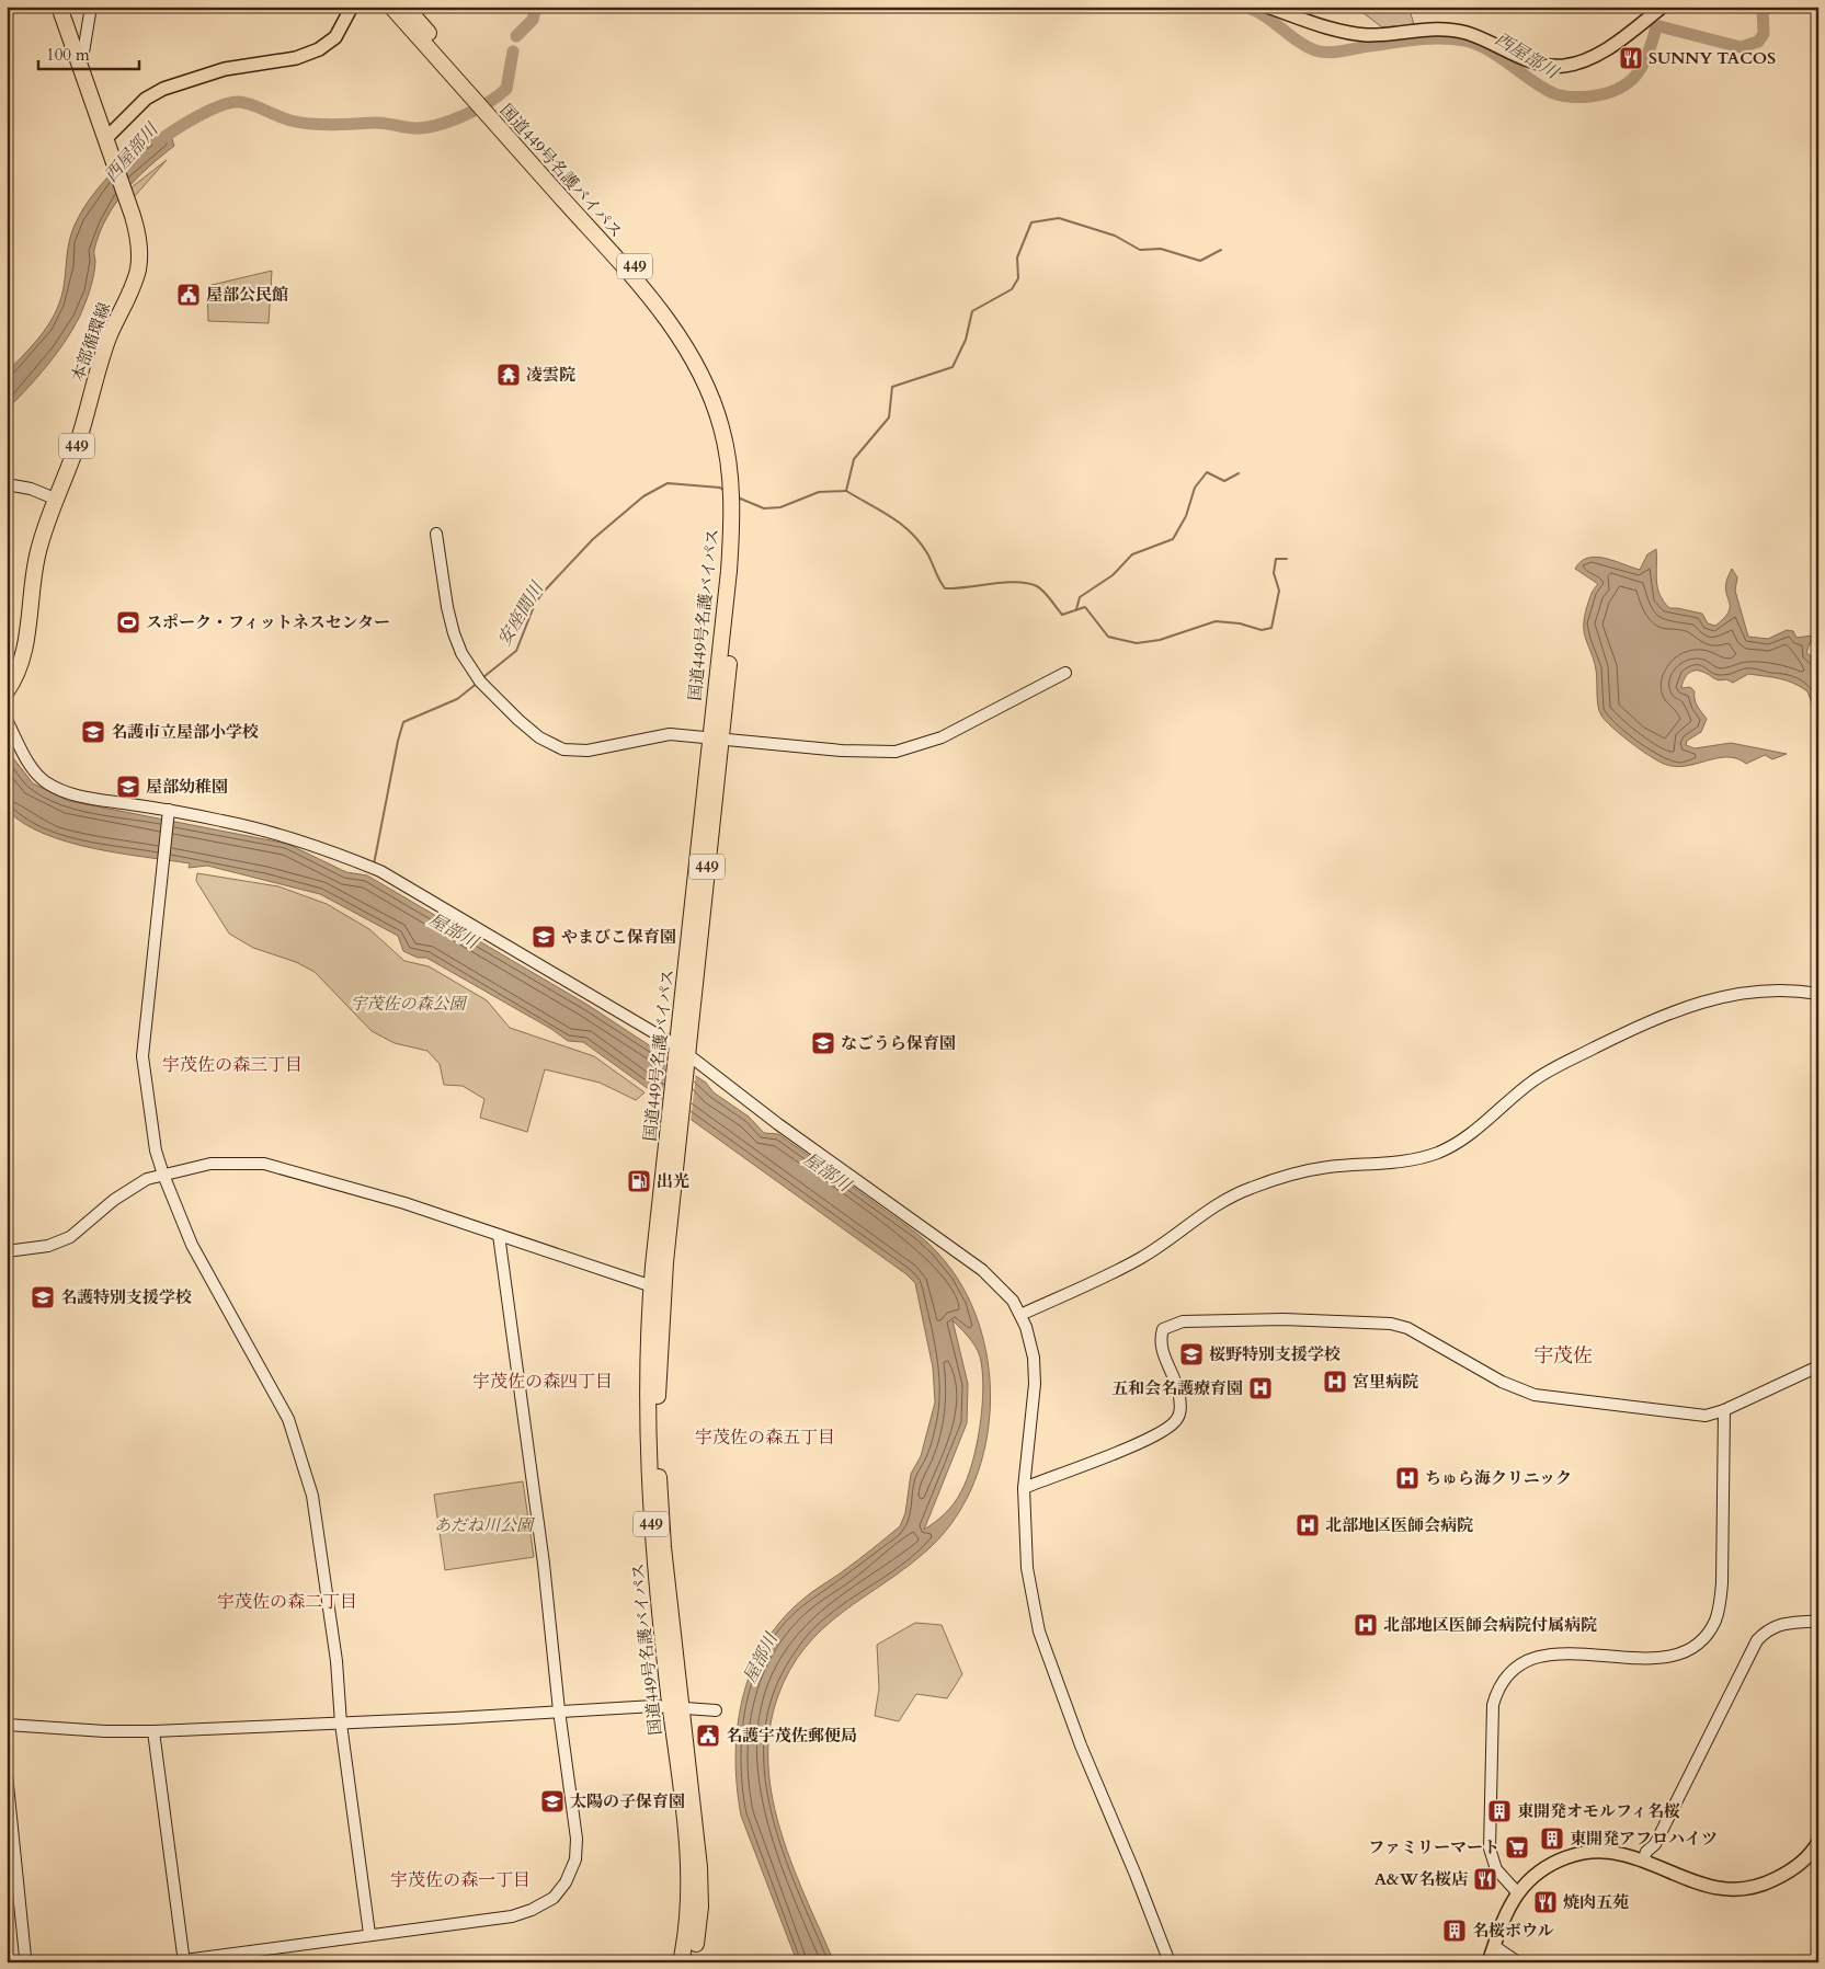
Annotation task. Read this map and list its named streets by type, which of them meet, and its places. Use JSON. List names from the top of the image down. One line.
{"streets":{"highway":["国道449号名護バイパス","449","本部循環線"]},"districts":["宇茂佐の森三丁目","宇茂佐","宇茂佐の森四丁目","宇茂佐の森五丁目","宇茂佐の森二丁目","宇茂佐の森一丁目"],"water":["西屋部川","安座間川","屋部川"],"parks":["宇茂佐の森公園","あだね川公園"],"places":{"restaurant":["SUNNY TACOS","A&W名桜店","焼肉五苑"],"public building":["屋部公民館","名護宇茂佐郵便局"],"temple":["凌雲院"],"sports":["スポーク・フィットネスセンター"],"school or university":["名護市立屋部小学校","屋部幼稚園","やまびこ保育園","なごうら保育園","名護特別支援学校","桜野特別支援学校","太陽の子保育園"],"fuel station":["出光"],"hospital":["宮里病院","五和会名護療育園","ちゅら海クリニック","北部地区医師会病院","北部地区医師会病院付属病院"],"building":["東開発オモルフィ名桜","東開発アフロハイツ","名桜ボウル"],"supermarket":["ファミリーマート"]},"scale_bar":"100 m"}
